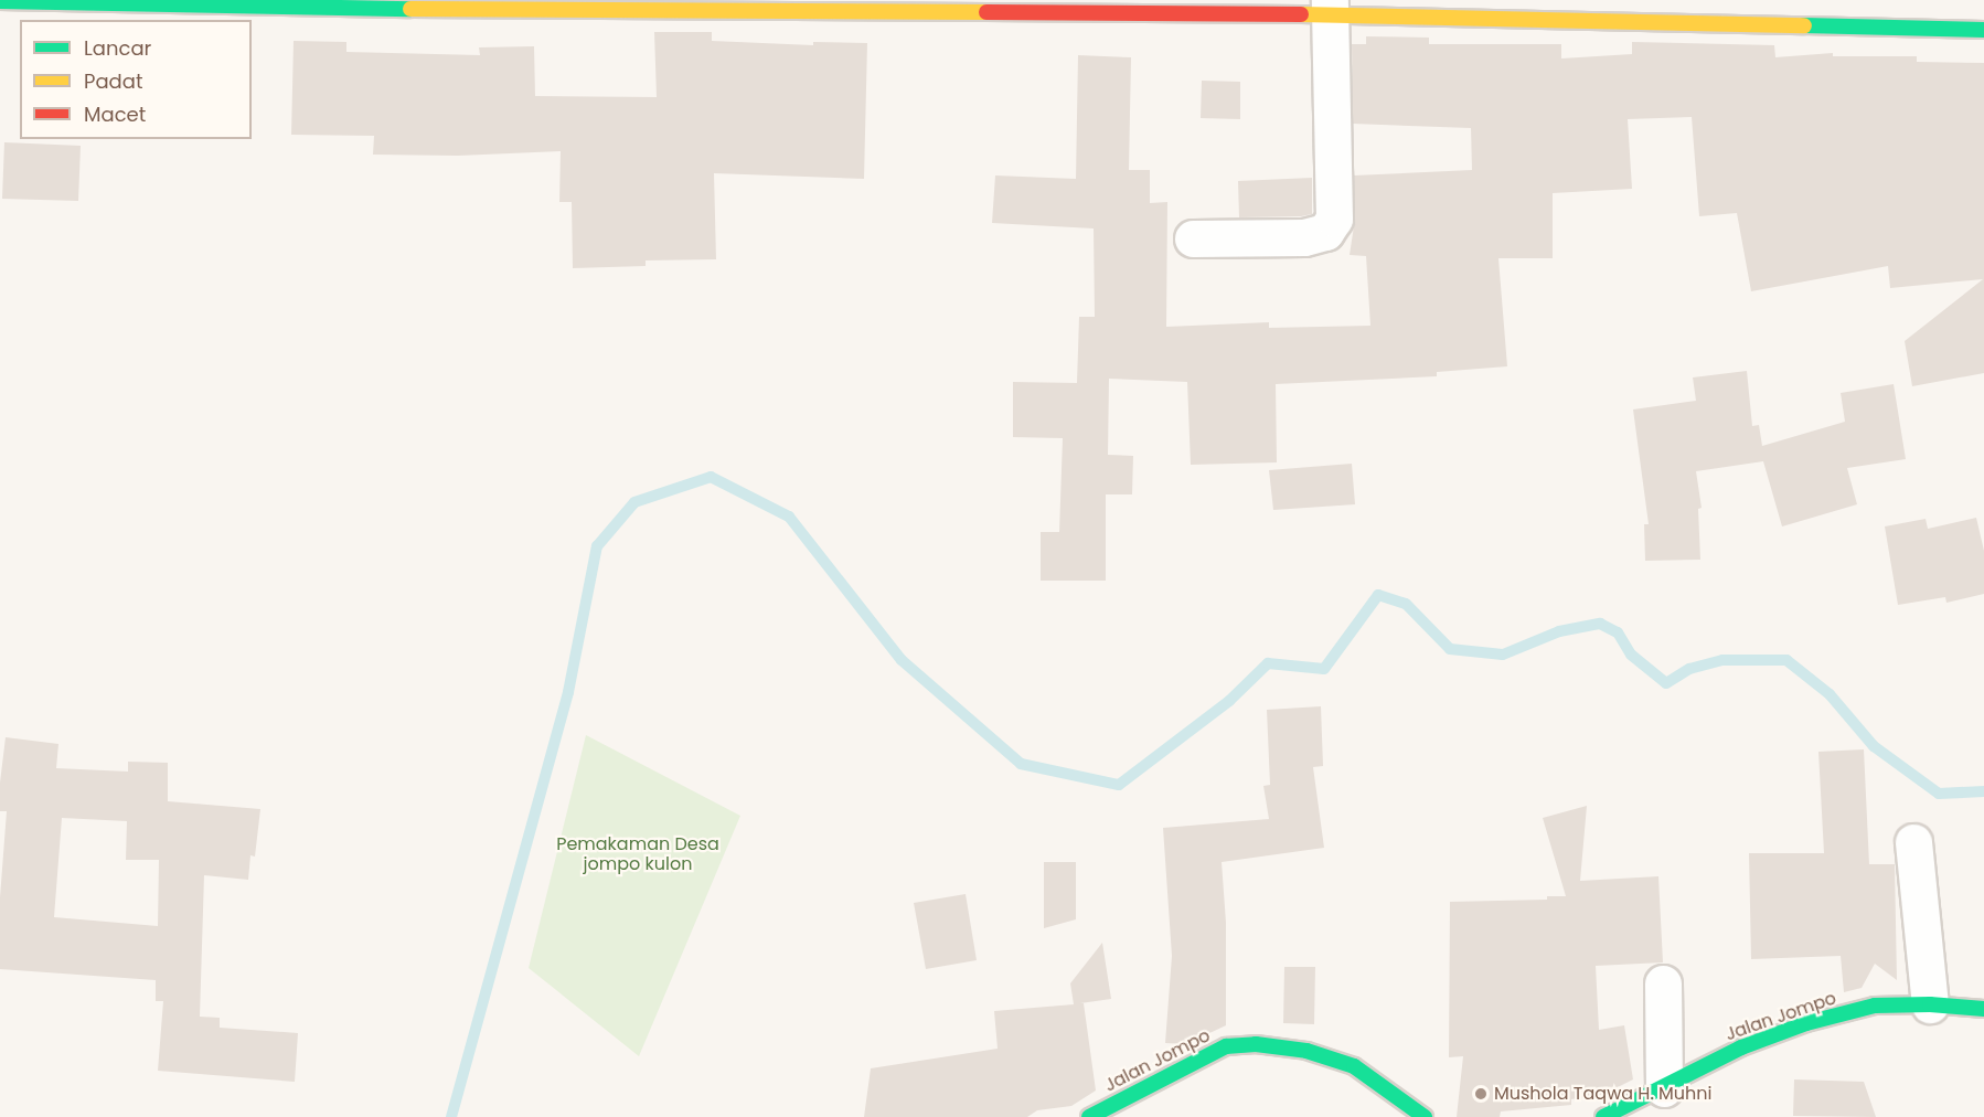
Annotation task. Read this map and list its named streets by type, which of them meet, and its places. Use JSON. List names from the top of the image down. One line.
{"streets":{"street":["Jalan Jompo"]},"parks":["Pemakaman Desa jompo kulon"],"places":["Mushola Taqwa H. Muhni"],"legend":["Lancar","Padat","Macet"]}
